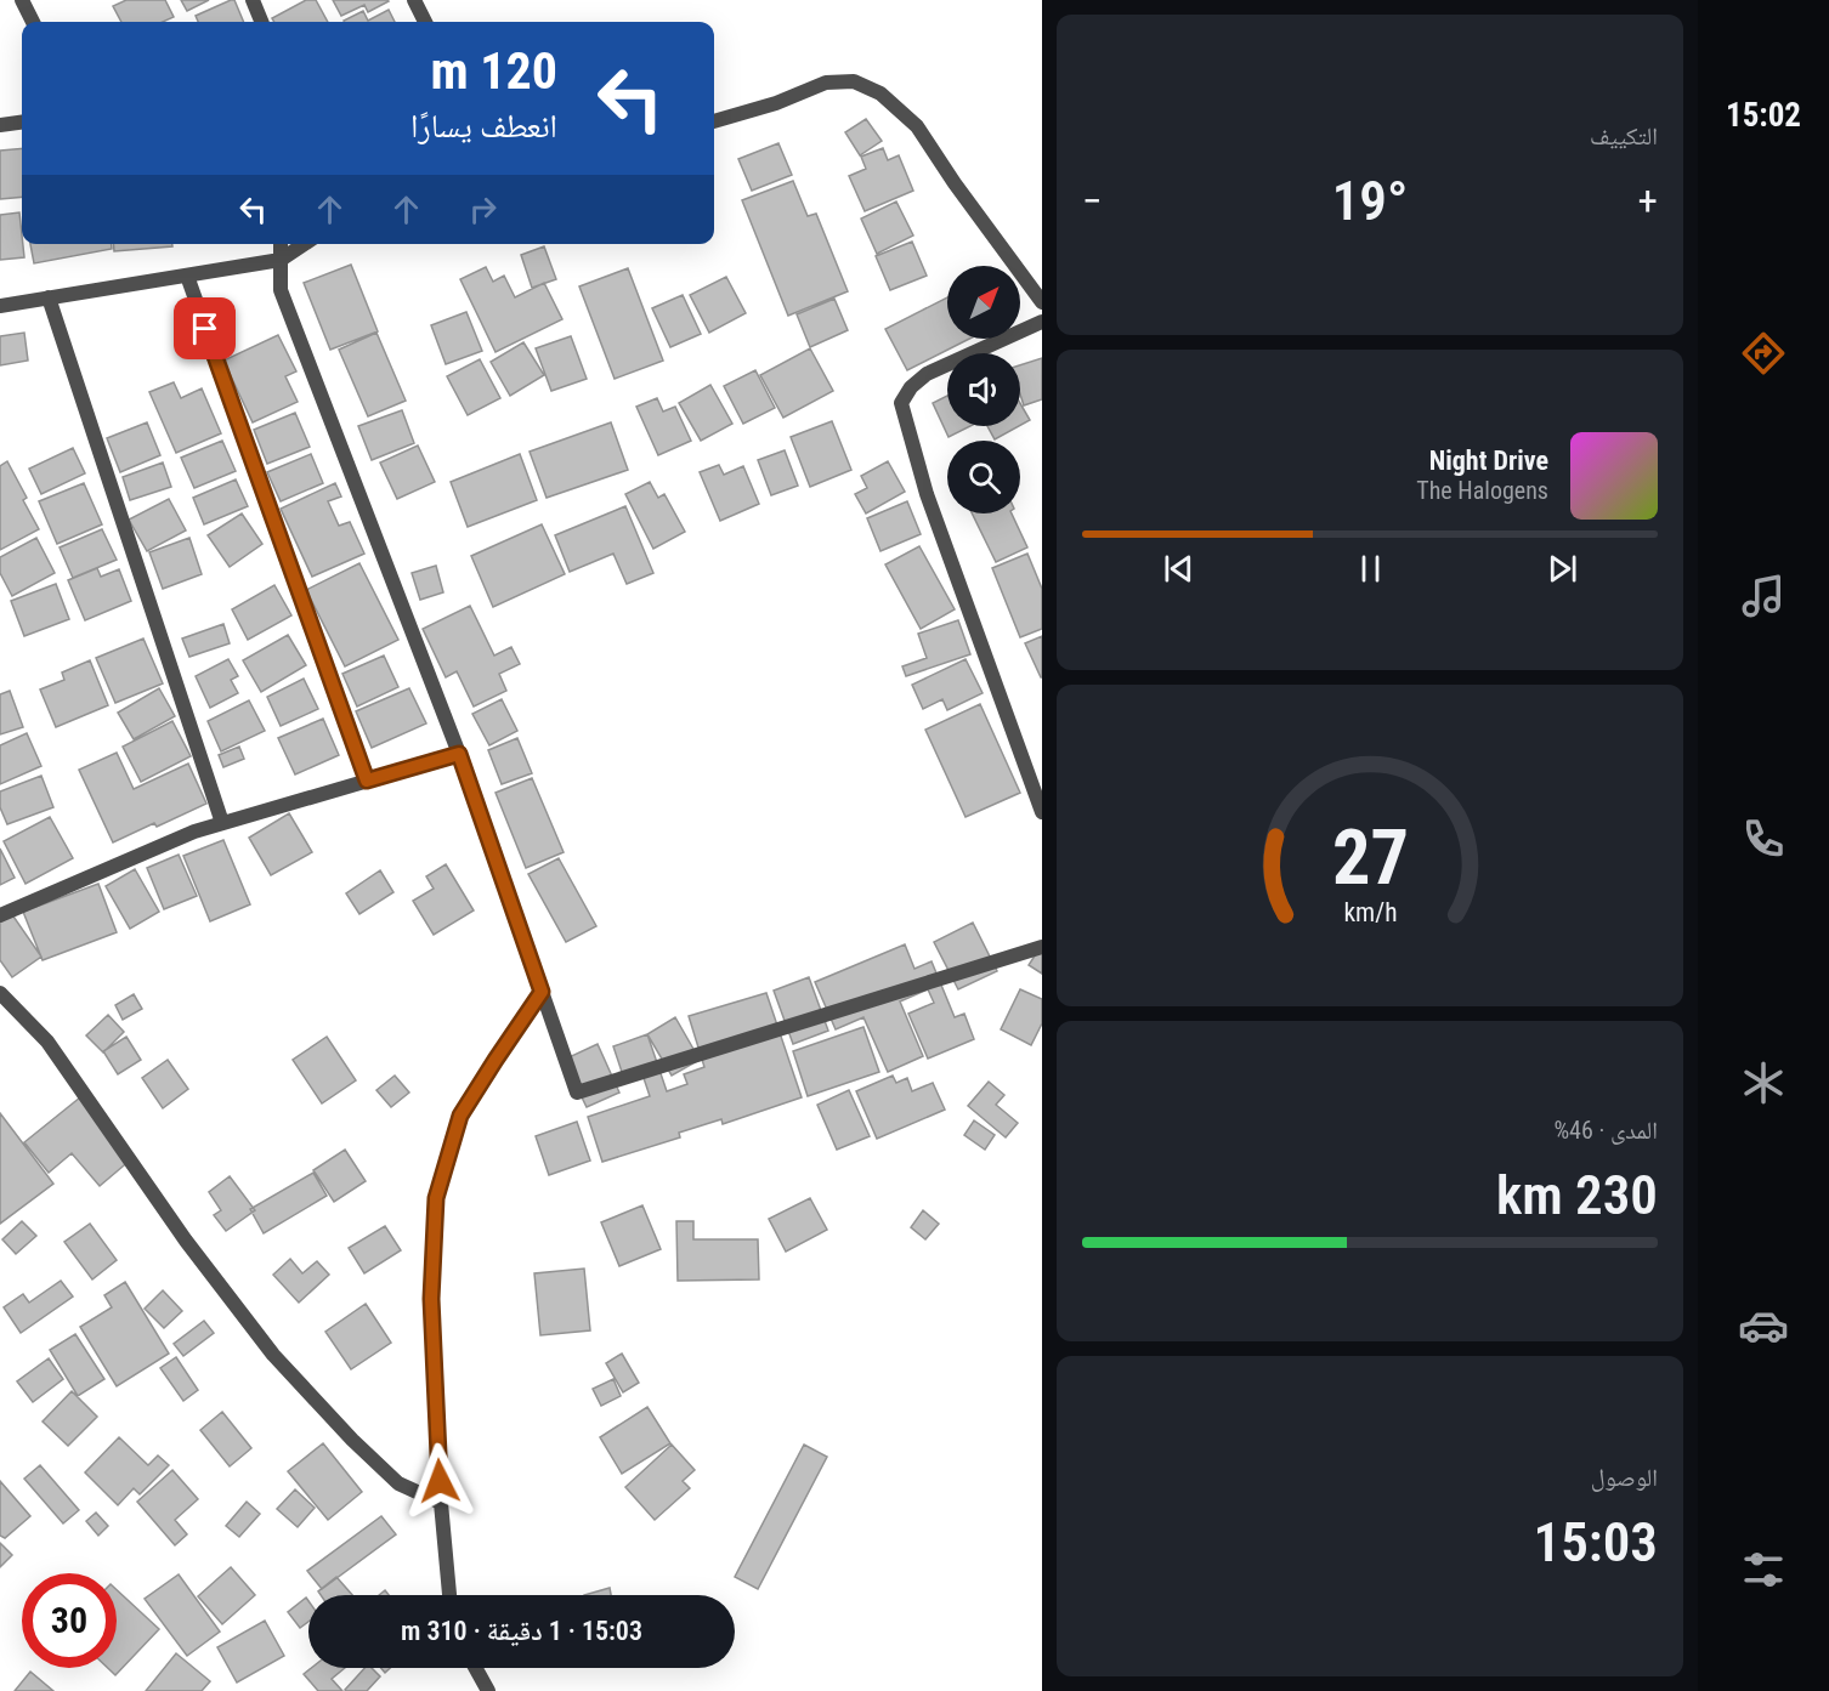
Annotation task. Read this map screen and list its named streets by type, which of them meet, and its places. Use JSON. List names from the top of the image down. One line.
{"north":"top right","page":{"tabs":"15:02","tile":["التكييف",["المدى · 46%","230 km"],["الوصول","15:03"]],"turn":["120 m","انعطف يسارًا"],"heat":["−","19°","+"],"song":["Night Drive","The Halogens"],"limit":"30","trip":"15:03 · 1 دقيقة · 310 m","gauge":["27","km/h"]}}
